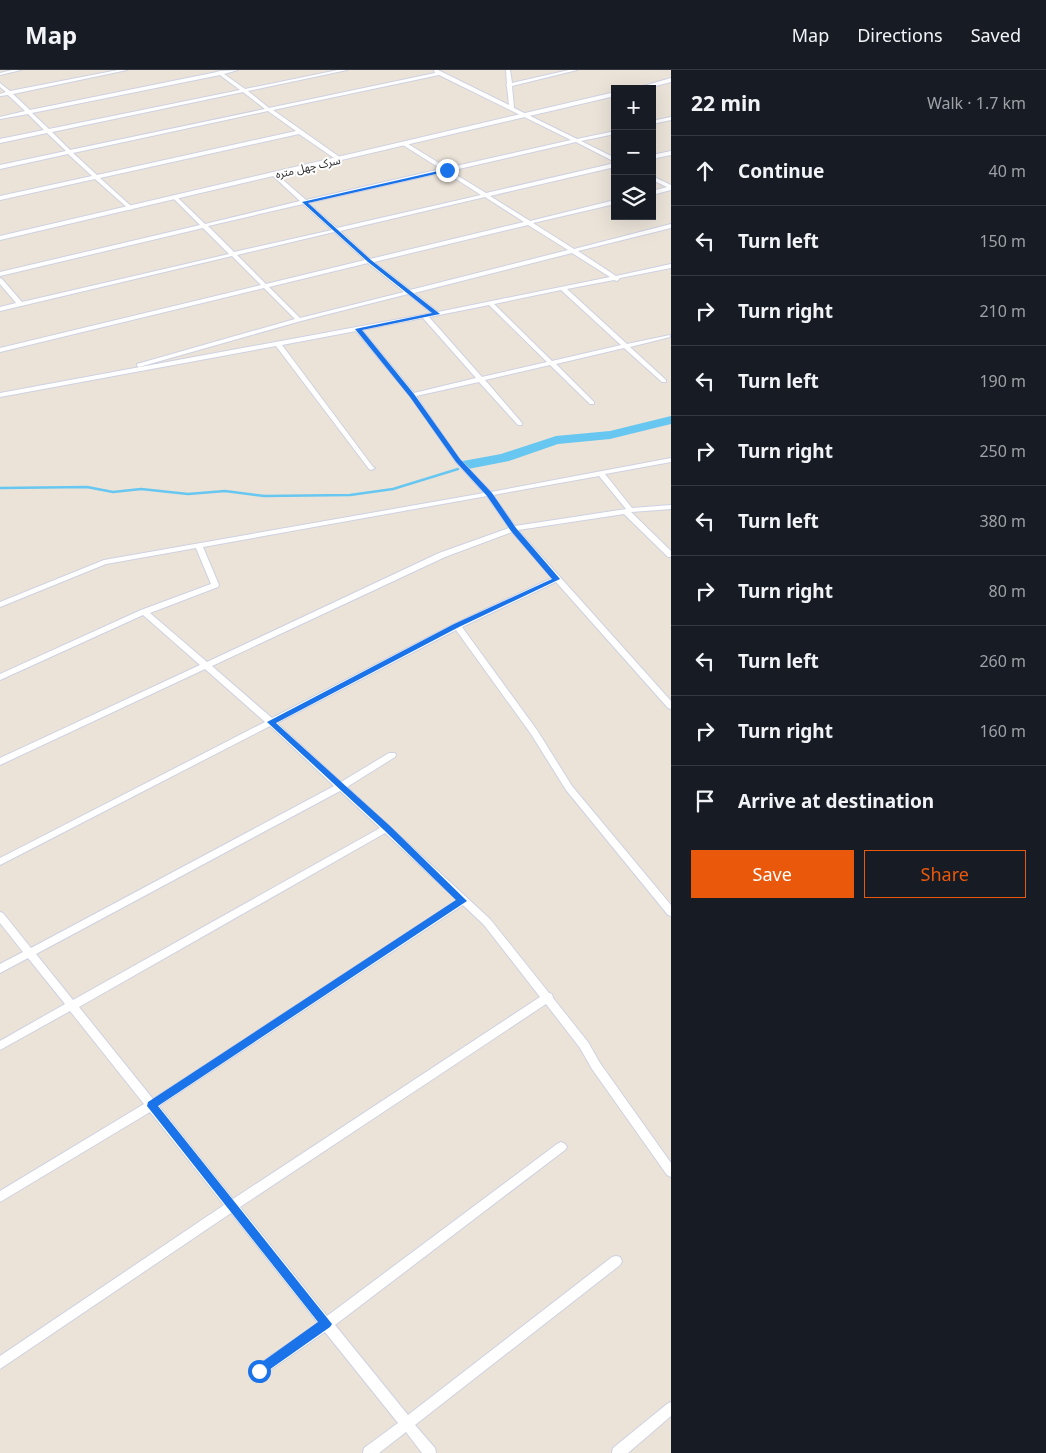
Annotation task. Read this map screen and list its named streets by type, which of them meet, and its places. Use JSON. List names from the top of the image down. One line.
{"streets":{"street":["سرک چهل متره"]},"page":{"header":"Map","nav":["Map","Directions","Saved"],"heading":["22 min","Walk · 1.7 km"],"map_buttons":["+","−"],"list":[["Continue","40 m"],["Turn left","150 m"],["Turn right","210 m"],["Turn left","190 m"],["Turn right","250 m"],["Turn left","380 m"],["Turn right","80 m"],["Turn left","260 m"],["Turn right","160 m"],"Arrive at destination"],"buttons":["Save","Share"]}}
